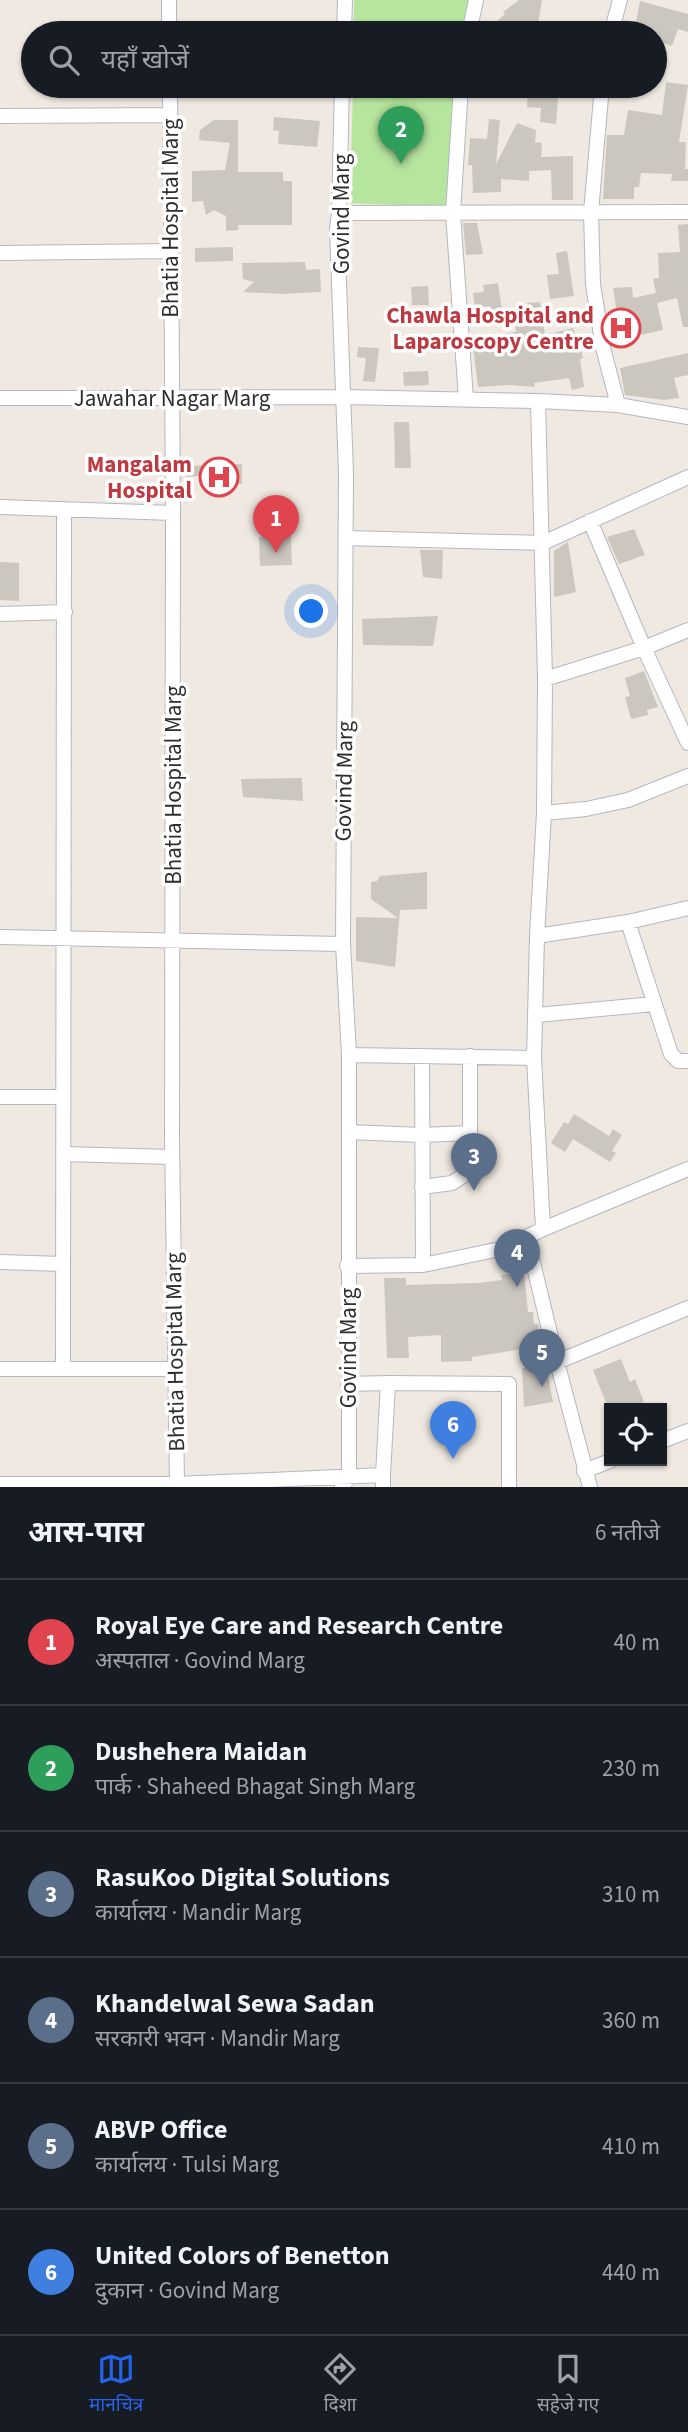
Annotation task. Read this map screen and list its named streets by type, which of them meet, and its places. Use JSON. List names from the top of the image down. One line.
{"streets":{"street":["Govind Marg","Bhatia Hospital Marg","Jawahar Nagar Marg"]},"crossings":[["Govind Marg","Jawahar Nagar Marg"],["Bhatia Hospital Marg","Jawahar Nagar Marg"]],"places":{"hospital":["Chawla Hospital and Laparoscopy Centre","Mangalam Hospital"]},"page":{"search":"यहाँ खोजें","pins":["2","1","3","4","5","6"],"heading":["आस-पास","6 नतीजे"],"list":[{"mark":"1","name":"Royal Eye Care and Research Centre","note":"अस्पताल · Govind Marg","value":"40 m"},{"mark":"2","name":"Dushehera Maidan","note":"पार्क · Shaheed Bhagat Singh Marg","value":"230 m"},{"mark":"3","name":"RasuKoo Digital Solutions","note":"कार्यालय · Mandir Marg","value":"310 m"},{"mark":"4","name":"Khandelwal Sewa Sadan","note":"सरकारी भवन · Mandir Marg","value":"360 m"},{"mark":"5","name":"ABVP Office","note":"कार्यालय · Tulsi Marg","value":"410 m"},{"mark":"6","name":"United Colors of Benetton","note":"दुकान · Govind Marg","value":"440 m"}],"nav":["मानचित्र","दिशा","सहेजे गए"]}}
